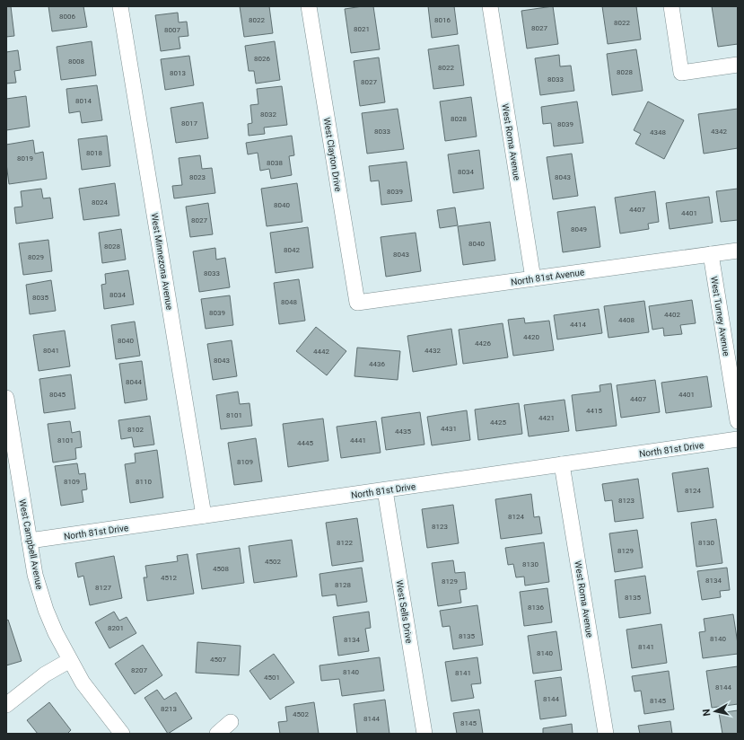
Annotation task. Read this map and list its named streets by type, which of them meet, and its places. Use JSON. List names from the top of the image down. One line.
{"streets":{"street":["West Roma Avenue","West Clayton Drive","West Minnezona Avenue","North 81st Avenue","West Turney Avenue","North 81st Drive","West Campbell Avenue","West Sells Drive"]},"crossings":[["West Roma Avenue","North 81st Avenue"],["West Roma Avenue","North 81st Drive"],["West Clayton Drive","North 81st Avenue"],["West Minnezona Avenue","North 81st Drive"],["North 81st Avenue","West Turney Avenue"],["North 81st Drive","West Campbell Avenue"],["North 81st Drive","West Sells Drive"]],"house_numbers":["8006","8022","8016","8022","8027","8021","8007","8026","8008","8022","8028","8013","8033","8027","8014","8032","8028","8017","8039","8033","4342","4348","8018","8019","8038","8034","8023","8043","8039","8024","8040","4407","4401","8027","8049","8040","8028","8042","8043","8029","8033","8034","8035","8048","8039","4402","4408","4414","4420","8040","4426","8041","4432","4442","8043","4436","8044","8045","4401","4407","4415","8101","4421","4425","4431","8102","4435","8101","4441","4445","8109","8109","8110","8124","8123","8124","8123","8122","8130","8129","4502","8130","4508","4512","8134","8129","8128","8127","8135","8136","8201","8135","8140","8134","8141","8140","4507","8207","8140","8141","4501","8144","8144","8145","8213","4502","8144","8145"],"north":"left"}
